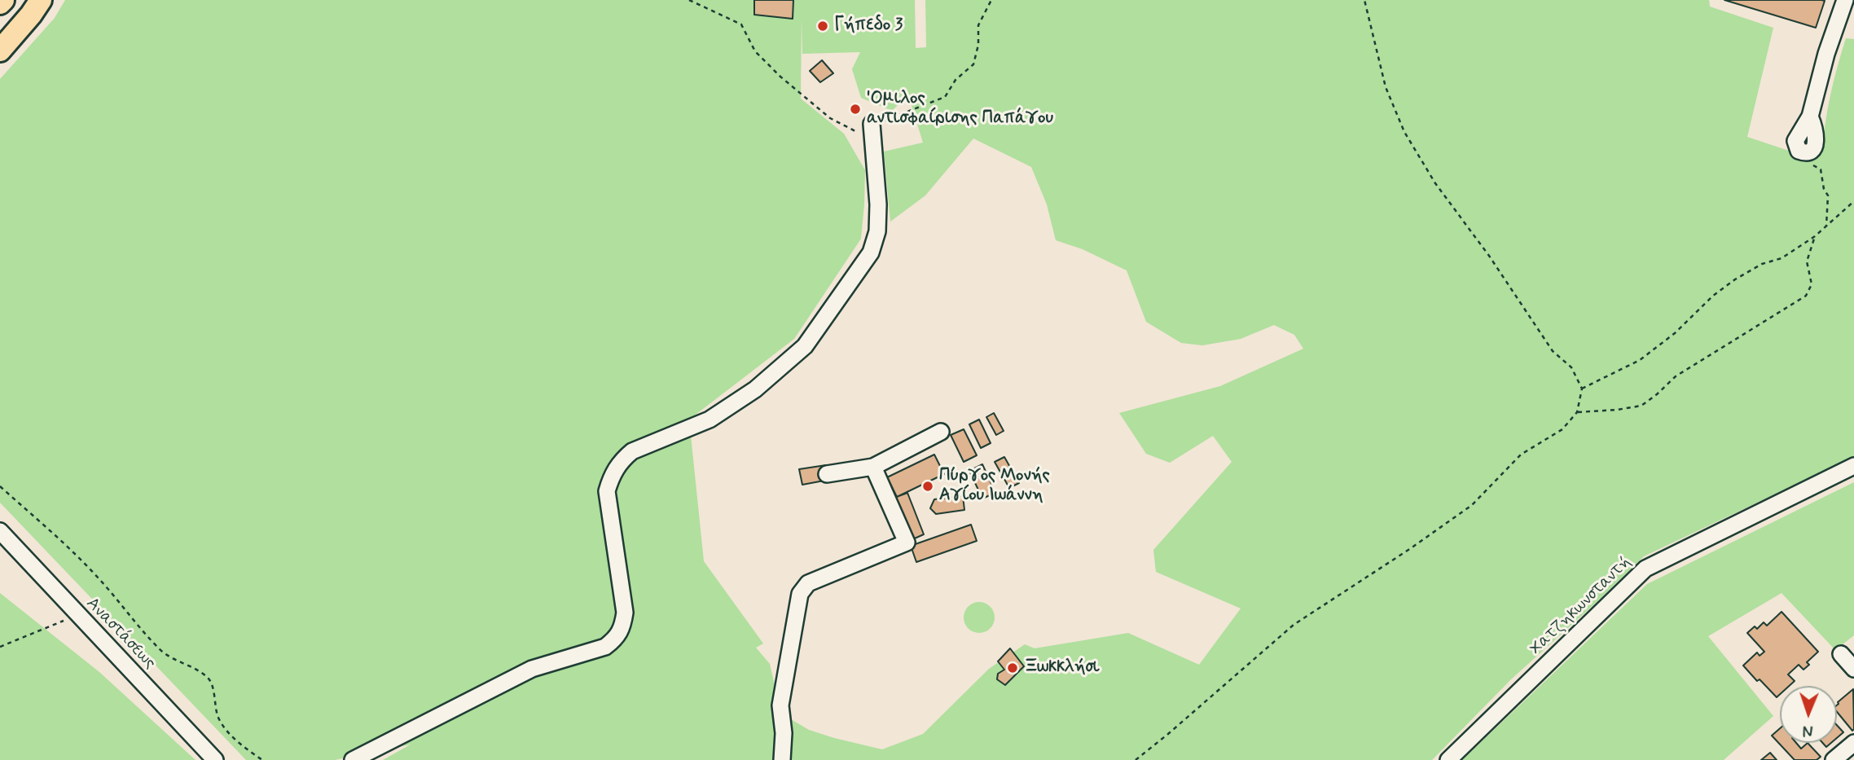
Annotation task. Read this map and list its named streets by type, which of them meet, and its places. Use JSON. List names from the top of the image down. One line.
{"streets":{"street":["Χατζηκωνσταντή","Αναστάσεως"]},"places":["Γήπεδο 3","'Ομιλος αντισφαίρισης Παπάγου","Πύργος Μονής Αγίου Ιωάννη","Ξωκκλήσι"],"north":"bottom"}
